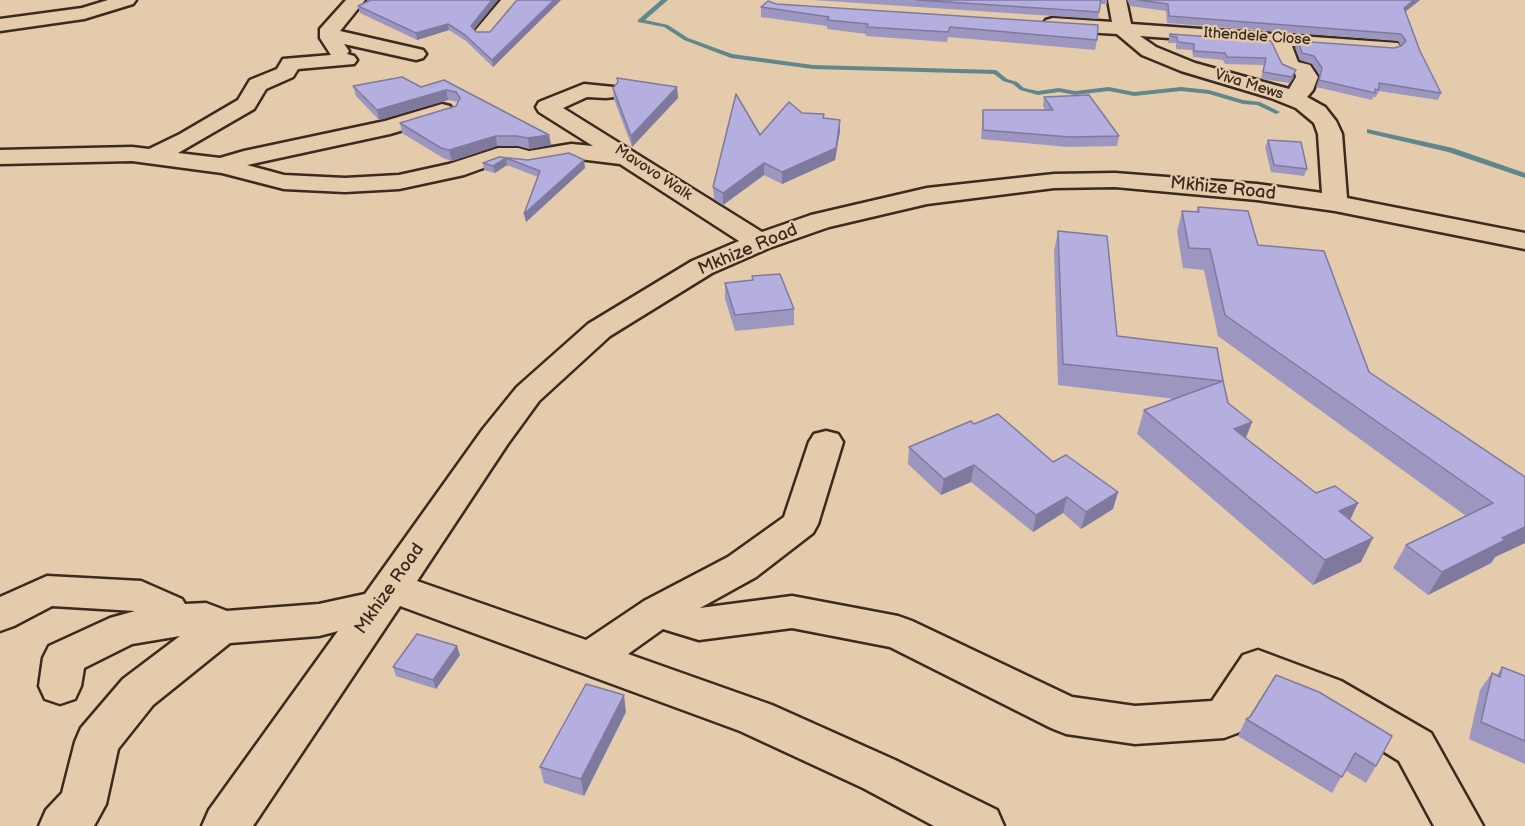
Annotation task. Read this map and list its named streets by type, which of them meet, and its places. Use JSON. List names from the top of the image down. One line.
{"streets":{"street":["Ithendele Close","Viva Mews","Mavovo Walk","Mkhize Road"]},"crossings":[["Ithendele Close","Viva Mews"],["Viva Mews","Mkhize Road"],["Mavovo Walk","Mkhize Road"]]}
